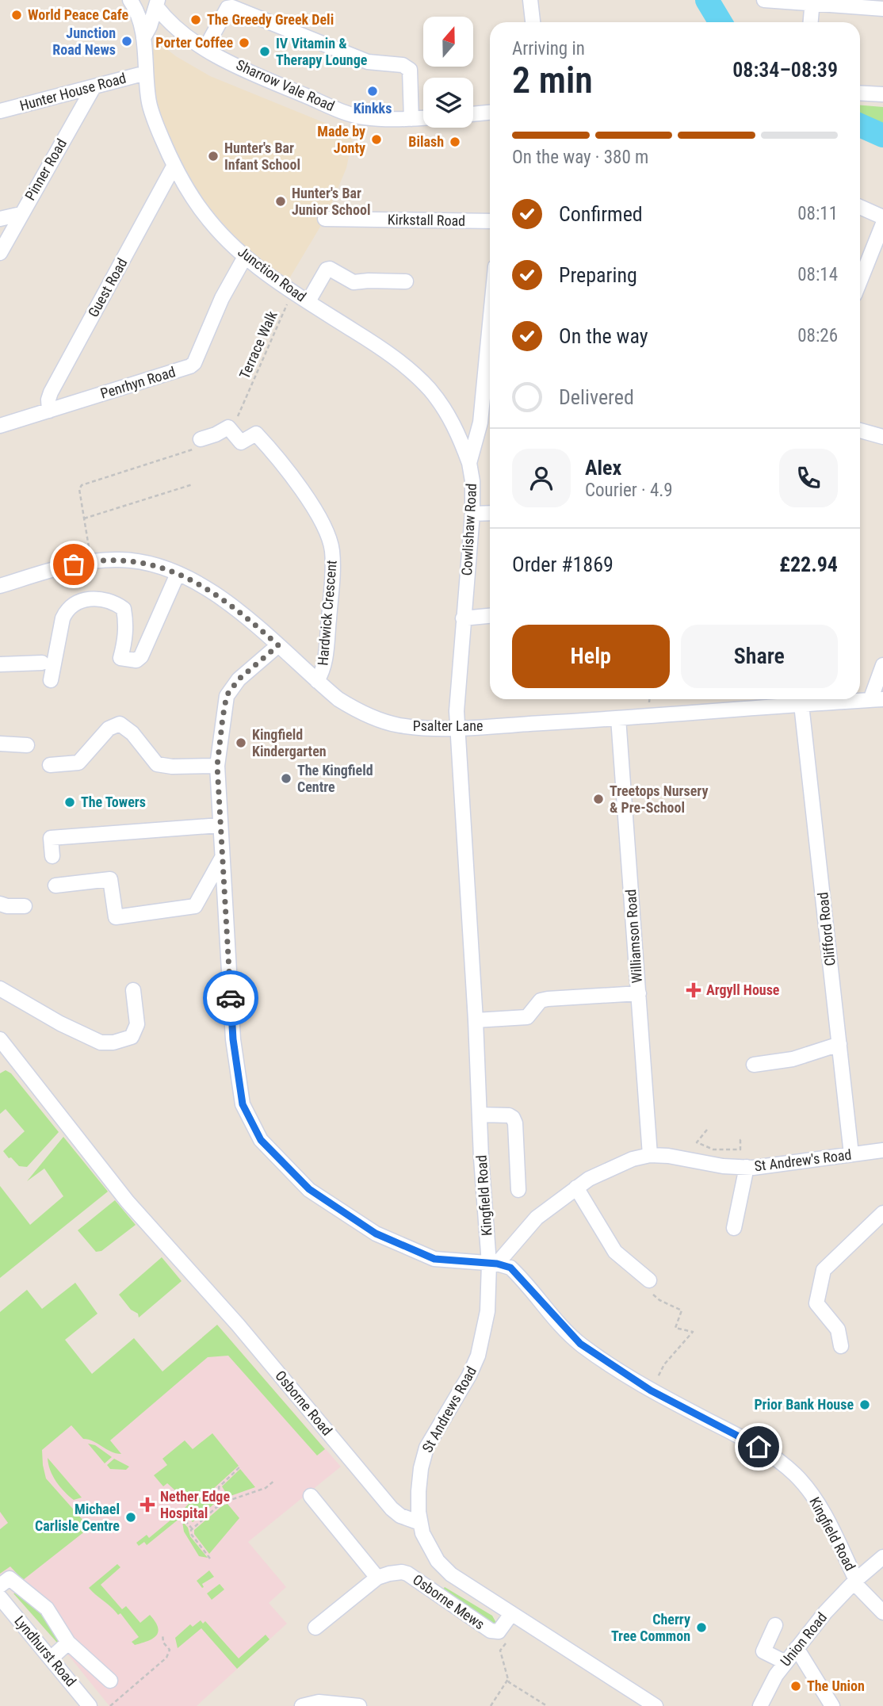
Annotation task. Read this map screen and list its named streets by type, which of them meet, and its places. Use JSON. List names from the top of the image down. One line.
{"streets":{"street":["Sharrow Vale Road","Hunter House Road","Pinner Road","Kirkstall Road","Junction Road","Guest Road","Penrhyn Road","Cowlishaw Road","Hardwick Crescent","Psalter Lane","Clifford Road","Williamson Road","St Andrew's Road","Kingfield Road","Osborne Road","St Andrews Road","Osborne Mews","Union Road","Lyndhurst Road"],"path":["Terrace Walk"]},"crossings":[["Sharrow Vale Road","Junction Road"],["Hunter House Road","Pinner Road"],["Hunter House Road","Junction Road"],["Junction Road","Guest Road"],["Junction Road","Terrace Walk"],["Junction Road","Penrhyn Road"],["Junction Road","Cowlishaw Road"],["Guest Road","Penrhyn Road"],["Cowlishaw Road","Psalter Lane"],["Cowlishaw Road","Kingfield Road"],["Hardwick Crescent","Psalter Lane"],["Psalter Lane","Clifford Road"],["Psalter Lane","Williamson Road"],["Psalter Lane","Kingfield Road"],["Clifford Road","St Andrew's Road"],["Williamson Road","St Andrew's Road"],["St Andrew's Road","Kingfield Road"],["St Andrew's Road","St Andrews Road"],["Kingfield Road","St Andrews Road"],["Kingfield Road","Union Road"],["Osborne Road","St Andrews Road"]],"places":{"other":["World Peace Cafe","The Greedy Greek Deli","Junction Road News","Porter Coffee","IV Vitamin & Therapy Lounge","Kinkks","Made by Jonty","Bilash","Hunter's Bar Infant School","Hunter's Bar Junior School","Kingfield Kindergarten","The Kingfield Centre","Treetops Nursery & Pre-School","The Towers","Prior Bank House","Michael Carlisle Centre","Cherry Tree Common","The Union"],"health":["Argyll House","Nether Edge Hospital"]},"north":"top","page":{"heading":["2 min","Arriving in","08:34–08:39"],"panel":["Alex","Courier · 4.9","Order #1869","£22.94"],"bar":"On the way · 380 m","list":[["Confirmed","08:11"],["Preparing","08:14"],["On the way","08:26"],"Delivered"],"buttons":["Help","Share"]}}
